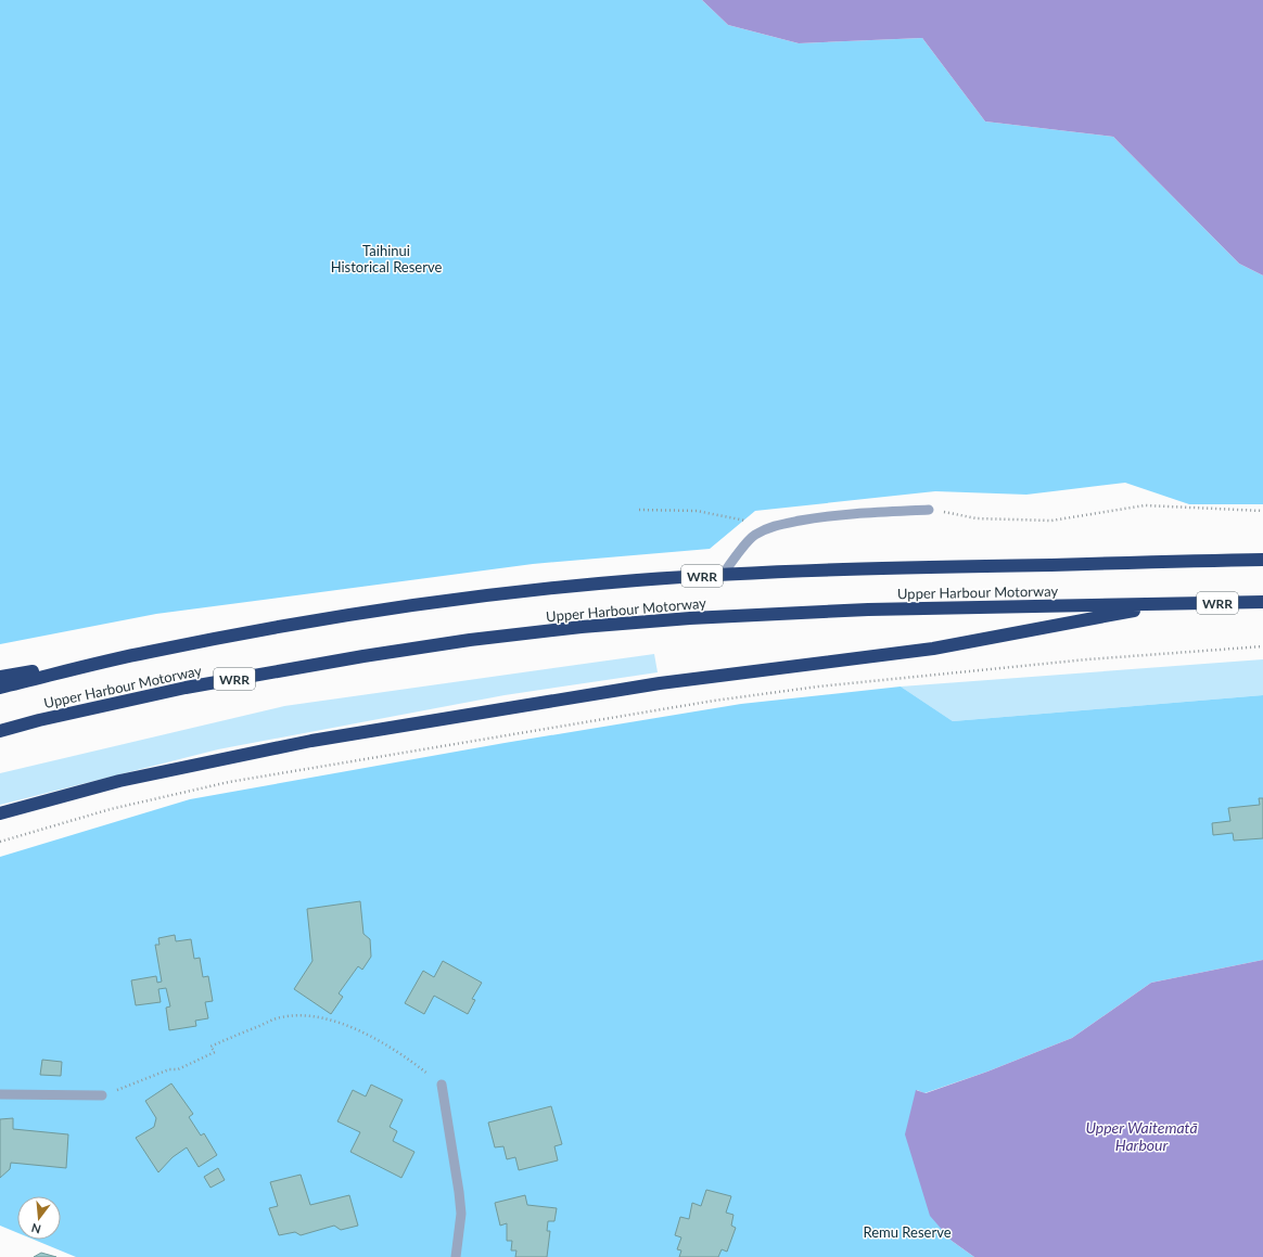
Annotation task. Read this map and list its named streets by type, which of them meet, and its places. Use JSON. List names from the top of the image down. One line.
{"streets":{"highway":["WRR","Upper Harbour Motorway"]},"water":["Upper Waitematā Harbour"],"parks":["Taihinui Historical Reserve","Remu Reserve"],"north":"bottom"}
